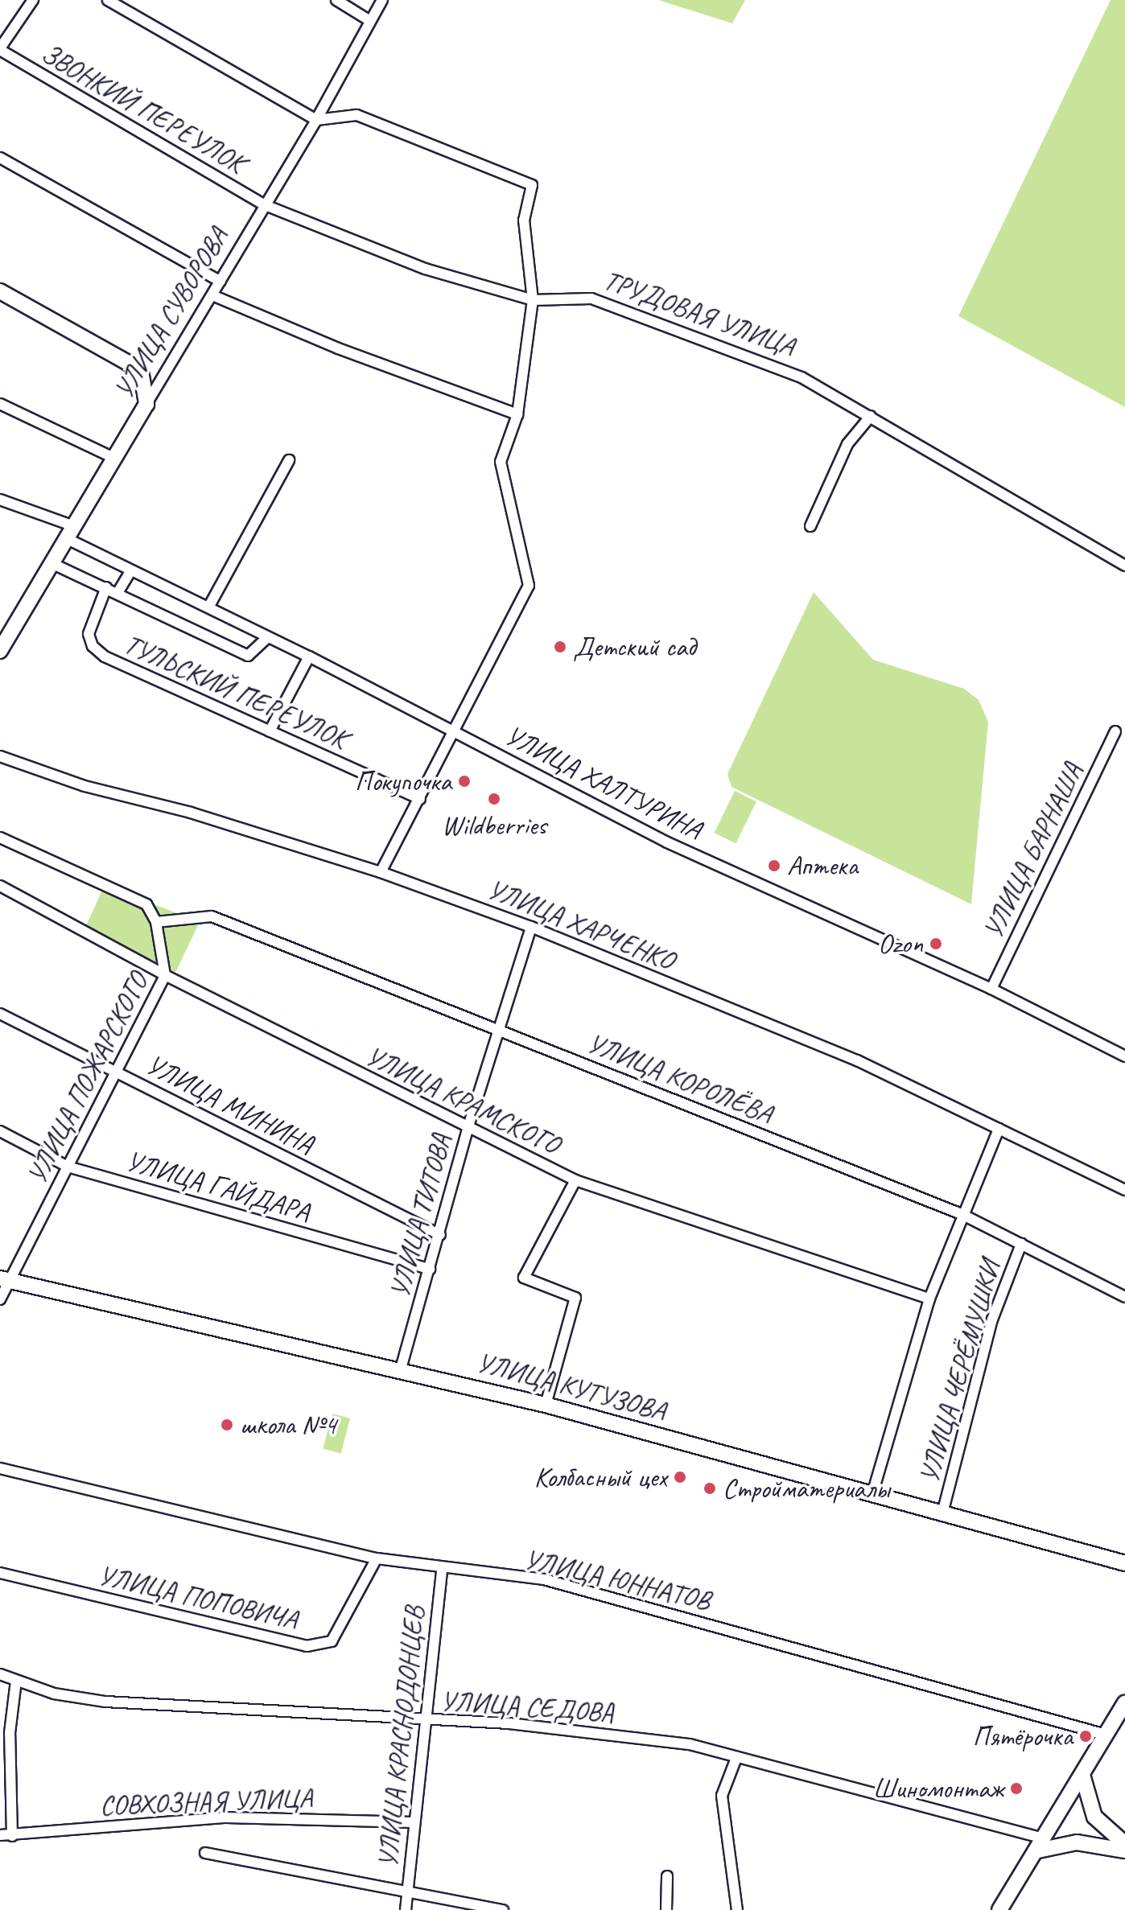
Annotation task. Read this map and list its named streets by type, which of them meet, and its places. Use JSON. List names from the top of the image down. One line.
{"streets":{"main road":["УЛИЦА СУВОРОВА","УЛИЦА КУТУЗОВА"],"street":["ЗВОНКИЙ ПЕРЕУЛОК","ТРУДОВАЯ УЛИЦА","ТУЛЬСКИЙ ПЕРЕУЛОК","УЛИЦА ХАЛТУРИНА","УЛИЦА БАРНАША","УЛИЦА ХАРЧЕНКО","УЛИЦА ПОЖАРСКОГО","УЛИЦА КОРОЛЁВА","УЛИЦА КРАМСКОГО","УЛИЦА МИНИНА","УЛИЦА ГАЙДАРА","УЛИЦА ТИТОВА","УЛИЦА ЧЕРЁМУШКИ","УЛИЦА ЮННАТОВ","УЛИЦА ПОПОВИЧА","УЛИЦА СЕДОВА","УЛИЦА КРАСНОДОНЦЕВ","СОВХОЗНАЯ УЛИЦА"]},"crossings":[["ЗВОНКИЙ ПЕРЕУЛОК","УЛИЦА СУВОРОВА"],["ЗВОНКИЙ ПЕРЕУЛОК","ТРУДОВАЯ УЛИЦА"],["УЛИЦА СУВОРОВА","УЛИЦА ХАЛТУРИНА"],["УЛИЦА ХАЛТУРИНА","УЛИЦА БАРНАША"],["УЛИЦА ХАРЧЕНКО","УЛИЦА ТИТОВА"],["УЛИЦА ПОЖАРСКОГО","УЛИЦА КОРОЛЁВА"],["УЛИЦА ПОЖАРСКОГО","УЛИЦА КРАМСКОГО"],["УЛИЦА ПОЖАРСКОГО","УЛИЦА МИНИНА"],["УЛИЦА ПОЖАРСКОГО","УЛИЦА ГАЙДАРА"],["УЛИЦА ПОЖАРСКОГО","УЛИЦА КУТУЗОВА"],["УЛИЦА КОРОЛЁВА","УЛИЦА ТИТОВА"],["УЛИЦА КОРОЛЁВА","УЛИЦА ЧЕРЁМУШКИ"],["УЛИЦА КРАМСКОГО","УЛИЦА ТИТОВА"],["УЛИЦА МИНИНА","УЛИЦА ТИТОВА"],["УЛИЦА ГАЙДАРА","УЛИЦА ТИТОВА"],["УЛИЦА ТИТОВА","УЛИЦА КУТУЗОВА"],["УЛИЦА ЧЕРЁМУШКИ","УЛИЦА КУТУЗОВА"],["УЛИЦА ЮННАТОВ","УЛИЦА ПОПОВИЧА"],["УЛИЦА ЮННАТОВ","УЛИЦА КРАСНОДОНЦЕВ"],["УЛИЦА СЕДОВА","УЛИЦА КРАСНОДОНЦЕВ"],["УЛИЦА КРАСНОДОНЦЕВ","СОВХОЗНАЯ УЛИЦА"]],"places":["Детский сад","Покупочка","Wildberries","Аптека","Ozon","школа №4","Колбасный цех","Стройматериалы","Пятёрочка","Шиномонтаж"]}
